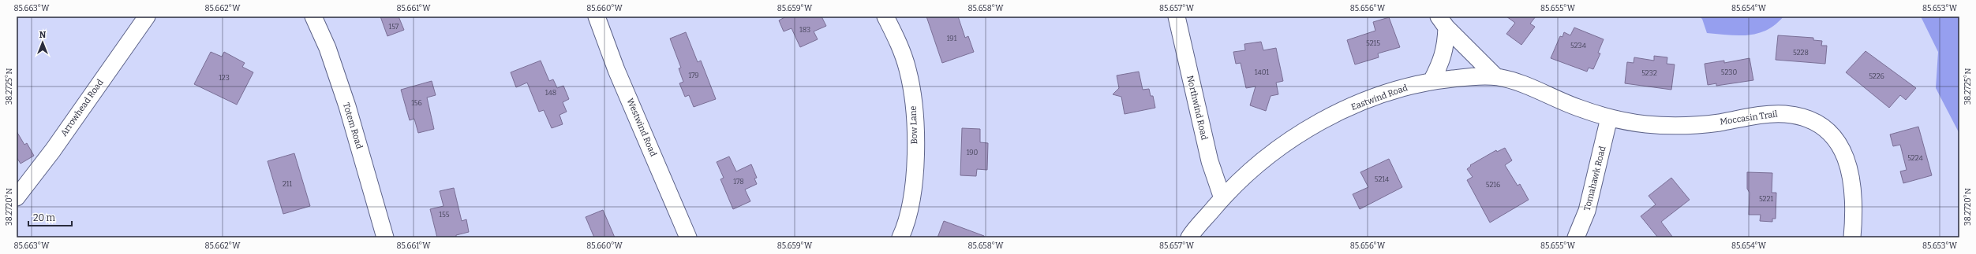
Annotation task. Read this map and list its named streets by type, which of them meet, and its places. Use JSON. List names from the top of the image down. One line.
{"streets":{"street":["Eastwind Road","Arrowhead Road","Northwind Road","Moccasin Trail","Bow Lane","Totem Road","Westwind Road","Tomahawk Road"]},"crossings":[["Eastwind Road","Northwind Road"],["Eastwind Road","Moccasin Trail"],["Eastwind Road","Tomahawk Road"],["Moccasin Trail","Tomahawk Road"]],"house_numbers":["157","183","191","5215","5234","5228","1401","5230","5232","179","5226","123","148","156","190","5224","5214","178","211","5216","5221","155"],"scale_bar":"20 m","north":"top","coordinates":["85.663°W","85.662°W","85.661°W","85.660°W","85.659°W","85.658°W","85.657°W","85.656°W","85.655°W","85.654°W","85.653°W","38.2725°N","38.2720°N"]}
